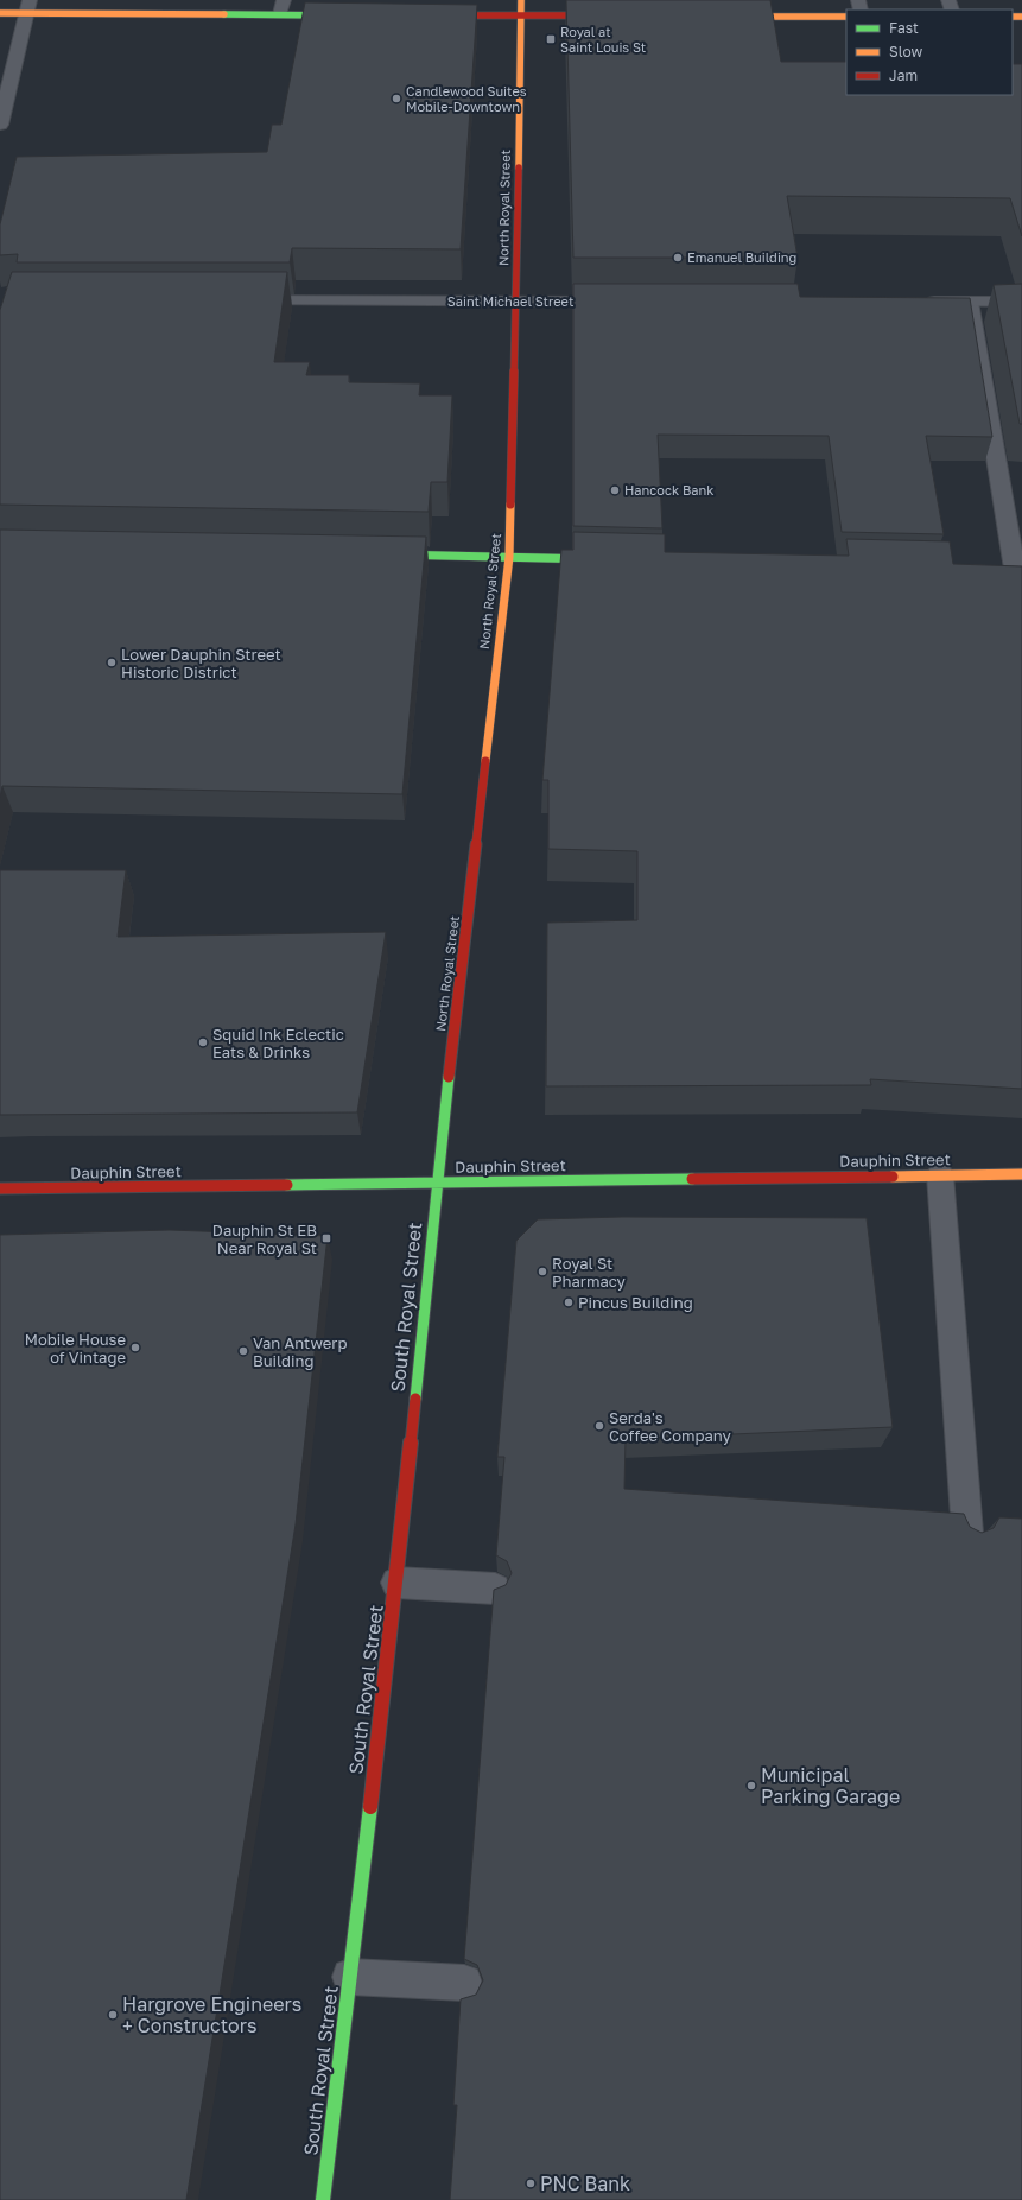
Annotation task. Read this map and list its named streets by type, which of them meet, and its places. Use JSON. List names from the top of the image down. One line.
{"streets":{"street":["North Royal Street","Saint Michael Street","Dauphin Street","South Royal Street"]},"crossings":[["North Royal Street","Saint Michael Street"],["North Royal Street","Dauphin Street"],["North Royal Street","South Royal Street"],["Dauphin Street","South Royal Street"]],"places":{"transit":["Royal at Saint Louis St","Dauphin St EB Near Royal St"],"other":["Candlewood Suites Mobile-Downtown","Emanuel Building","Hancock Bank","Lower Dauphin Street Historic District","Squid Ink Eclectic Eats & Drinks","Royal St Pharmacy","Pincus Building","Mobile House of Vintage","Van Antwerp Building","Serda's Coffee Company","Municipal Parking Garage","Hargrove Engineers + Constructors","PNC Bank"]},"legend":["Fast","Slow","Jam"]}
